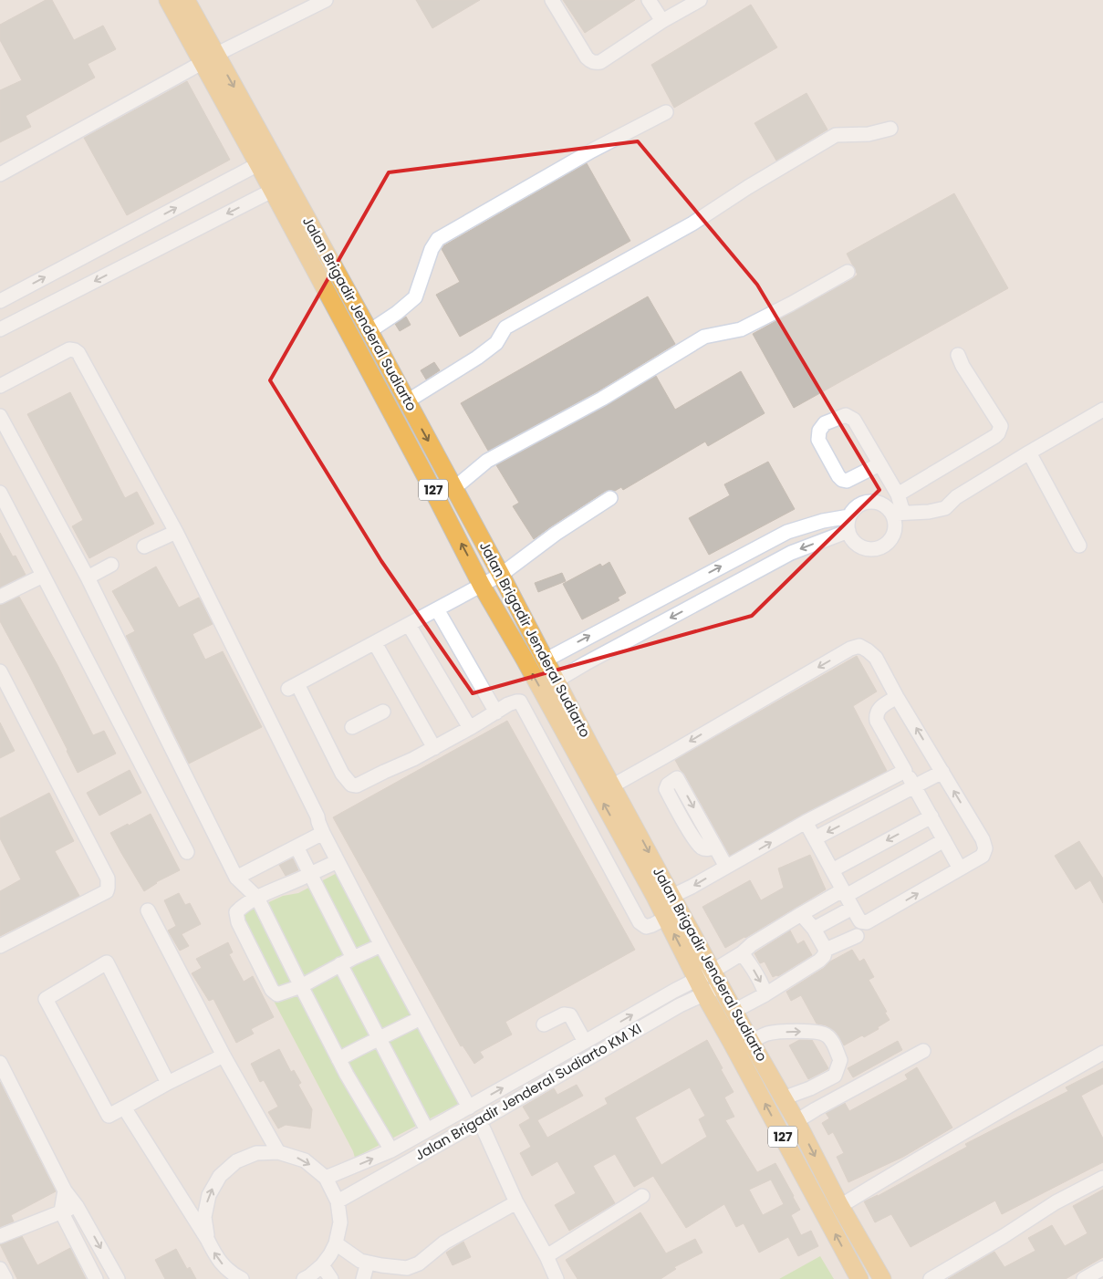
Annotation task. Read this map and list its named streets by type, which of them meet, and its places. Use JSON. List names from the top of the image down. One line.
{"streets":{"main road":["Jalan Brigadir Jenderal Sudiarto","127"],"street":["Jalan Brigadir Jenderal Sudiarto KM XI"]},"crossings":[["Jalan Brigadir Jenderal Sudiarto","Jalan Brigadir Jenderal Sudiarto KM XI"]]}
